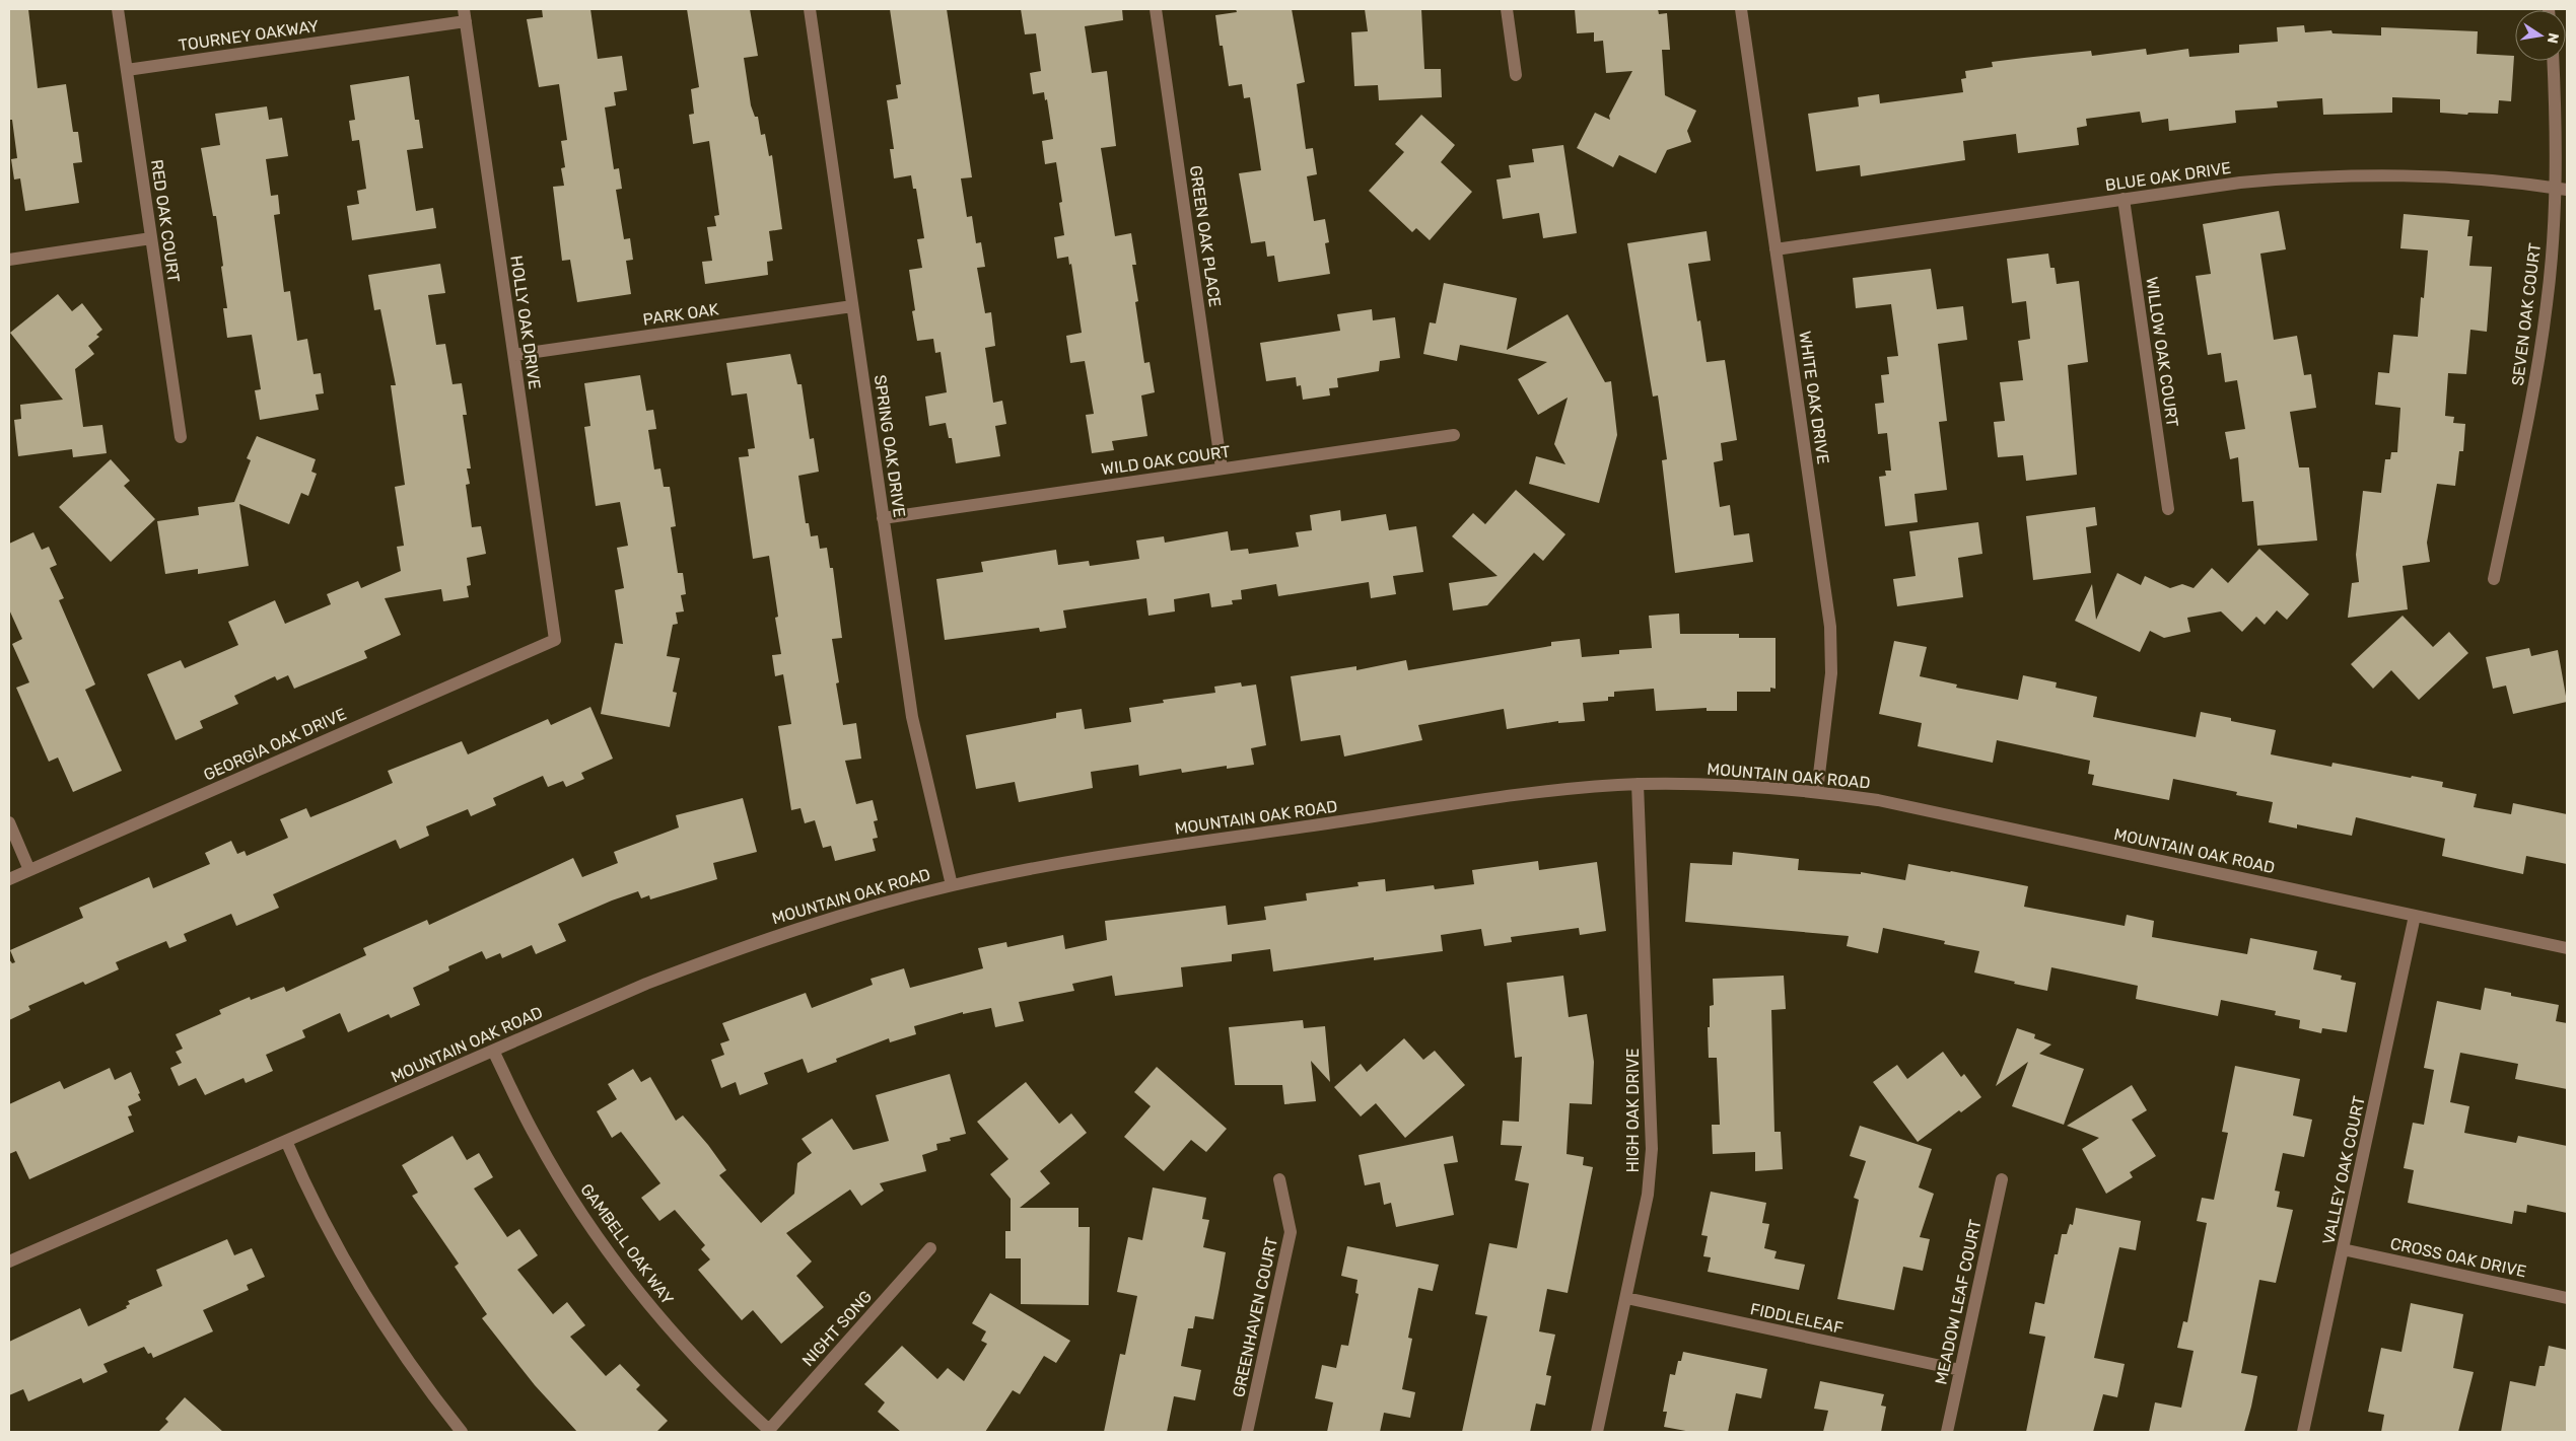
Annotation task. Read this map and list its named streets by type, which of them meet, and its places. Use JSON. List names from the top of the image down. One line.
{"streets":{"street":["TOURNEY OAKWAY","BLUE OAK DRIVE","RED OAK COURT","GREEN OAK PLACE","PARK OAK","SEVEN OAK COURT","HOLLY OAK DRIVE","WILLOW OAK COURT","WHITE OAK DRIVE","SPRING OAK DRIVE","WILD OAK COURT","GEORGIA OAK DRIVE","MOUNTAIN OAK ROAD","HIGH OAK DRIVE","VALLEY OAK COURT","GAMBELL OAK WAY","CROSS OAK DRIVE","MEADOW LEAF COURT","GREENHAVEN COURT","FIDDLELEAF","NIGHT SONG"]},"crossings":[["TOURNEY OAKWAY","RED OAK COURT"],["TOURNEY OAKWAY","HOLLY OAK DRIVE"],["BLUE OAK DRIVE","SEVEN OAK COURT"],["BLUE OAK DRIVE","WILLOW OAK COURT"],["BLUE OAK DRIVE","WHITE OAK DRIVE"],["GREEN OAK PLACE","WILD OAK COURT"],["PARK OAK","HOLLY OAK DRIVE"],["PARK OAK","SPRING OAK DRIVE"],["HOLLY OAK DRIVE","GEORGIA OAK DRIVE"],["WHITE OAK DRIVE","MOUNTAIN OAK ROAD"],["SPRING OAK DRIVE","WILD OAK COURT"],["SPRING OAK DRIVE","MOUNTAIN OAK ROAD"],["MOUNTAIN OAK ROAD","HIGH OAK DRIVE"],["MOUNTAIN OAK ROAD","VALLEY OAK COURT"],["MOUNTAIN OAK ROAD","GAMBELL OAK WAY"],["HIGH OAK DRIVE","FIDDLELEAF"],["VALLEY OAK COURT","CROSS OAK DRIVE"],["GAMBELL OAK WAY","NIGHT SONG"],["MEADOW LEAF COURT","FIDDLELEAF"]],"north":"right"}
